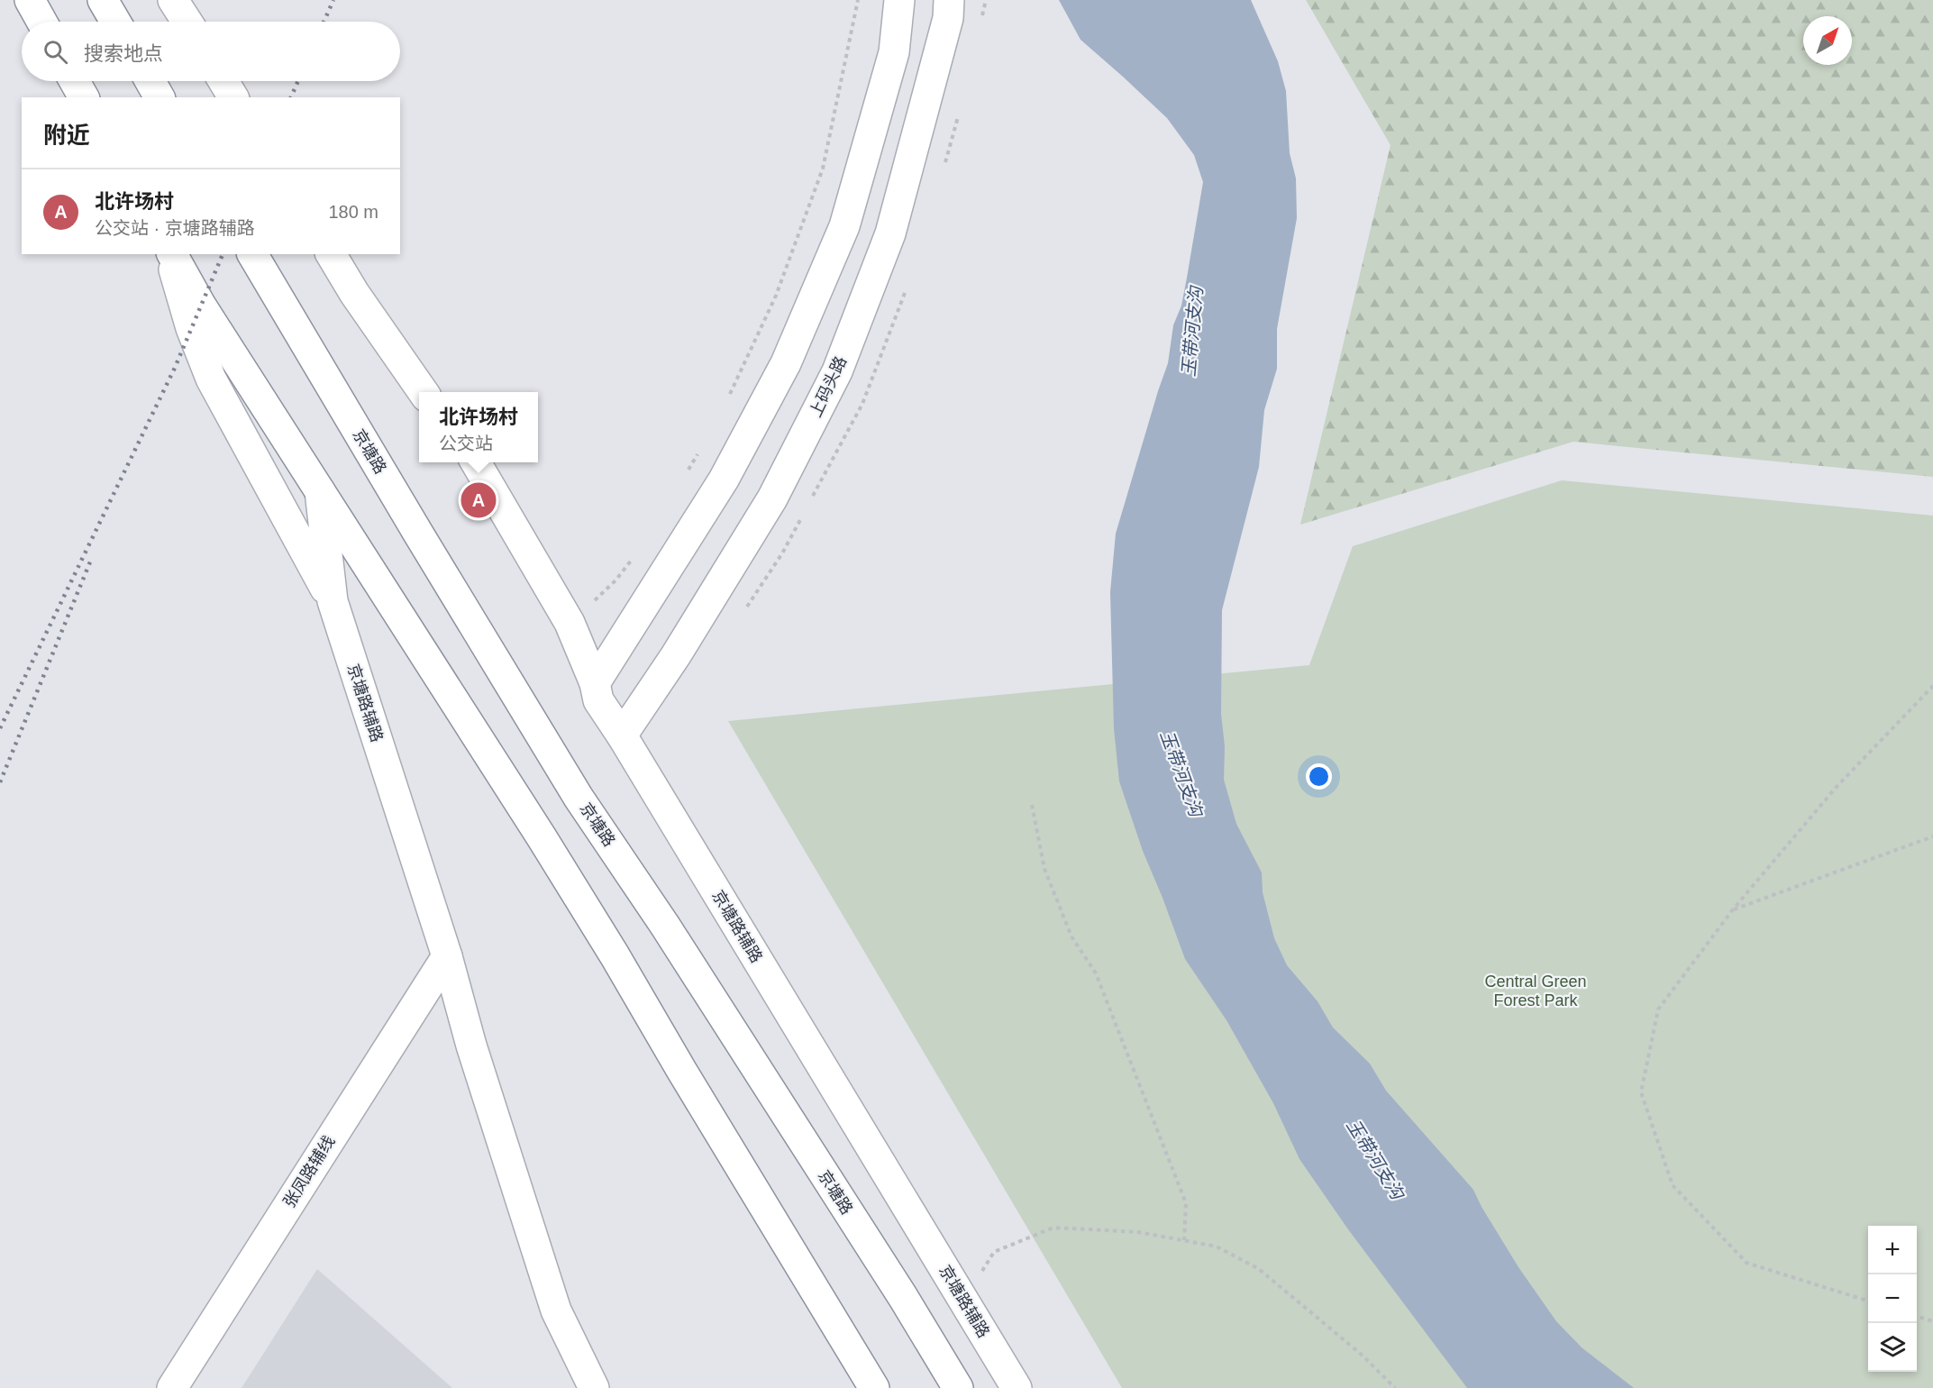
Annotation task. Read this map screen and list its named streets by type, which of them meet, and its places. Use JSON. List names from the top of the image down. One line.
{"streets":{"main road":["上码头路","京塘路","京塘路辅路","张凤路辅线"]},"crossings":[["上码头路","京塘路辅路"],["京塘路辅路","张凤路辅线"]],"water":["玉带河支沟"],"parks":["Central Green Forest Park"],"north":"top right","page":{"search":"搜索地点","heading":"附近","list":[{"mark":"A","name":"北许场村","note":"公交站 · 京塘路辅路","value":"180 m"}],"popup":["北许场村","公交站"],"pins":"A","map_buttons":["+","−"]}}
